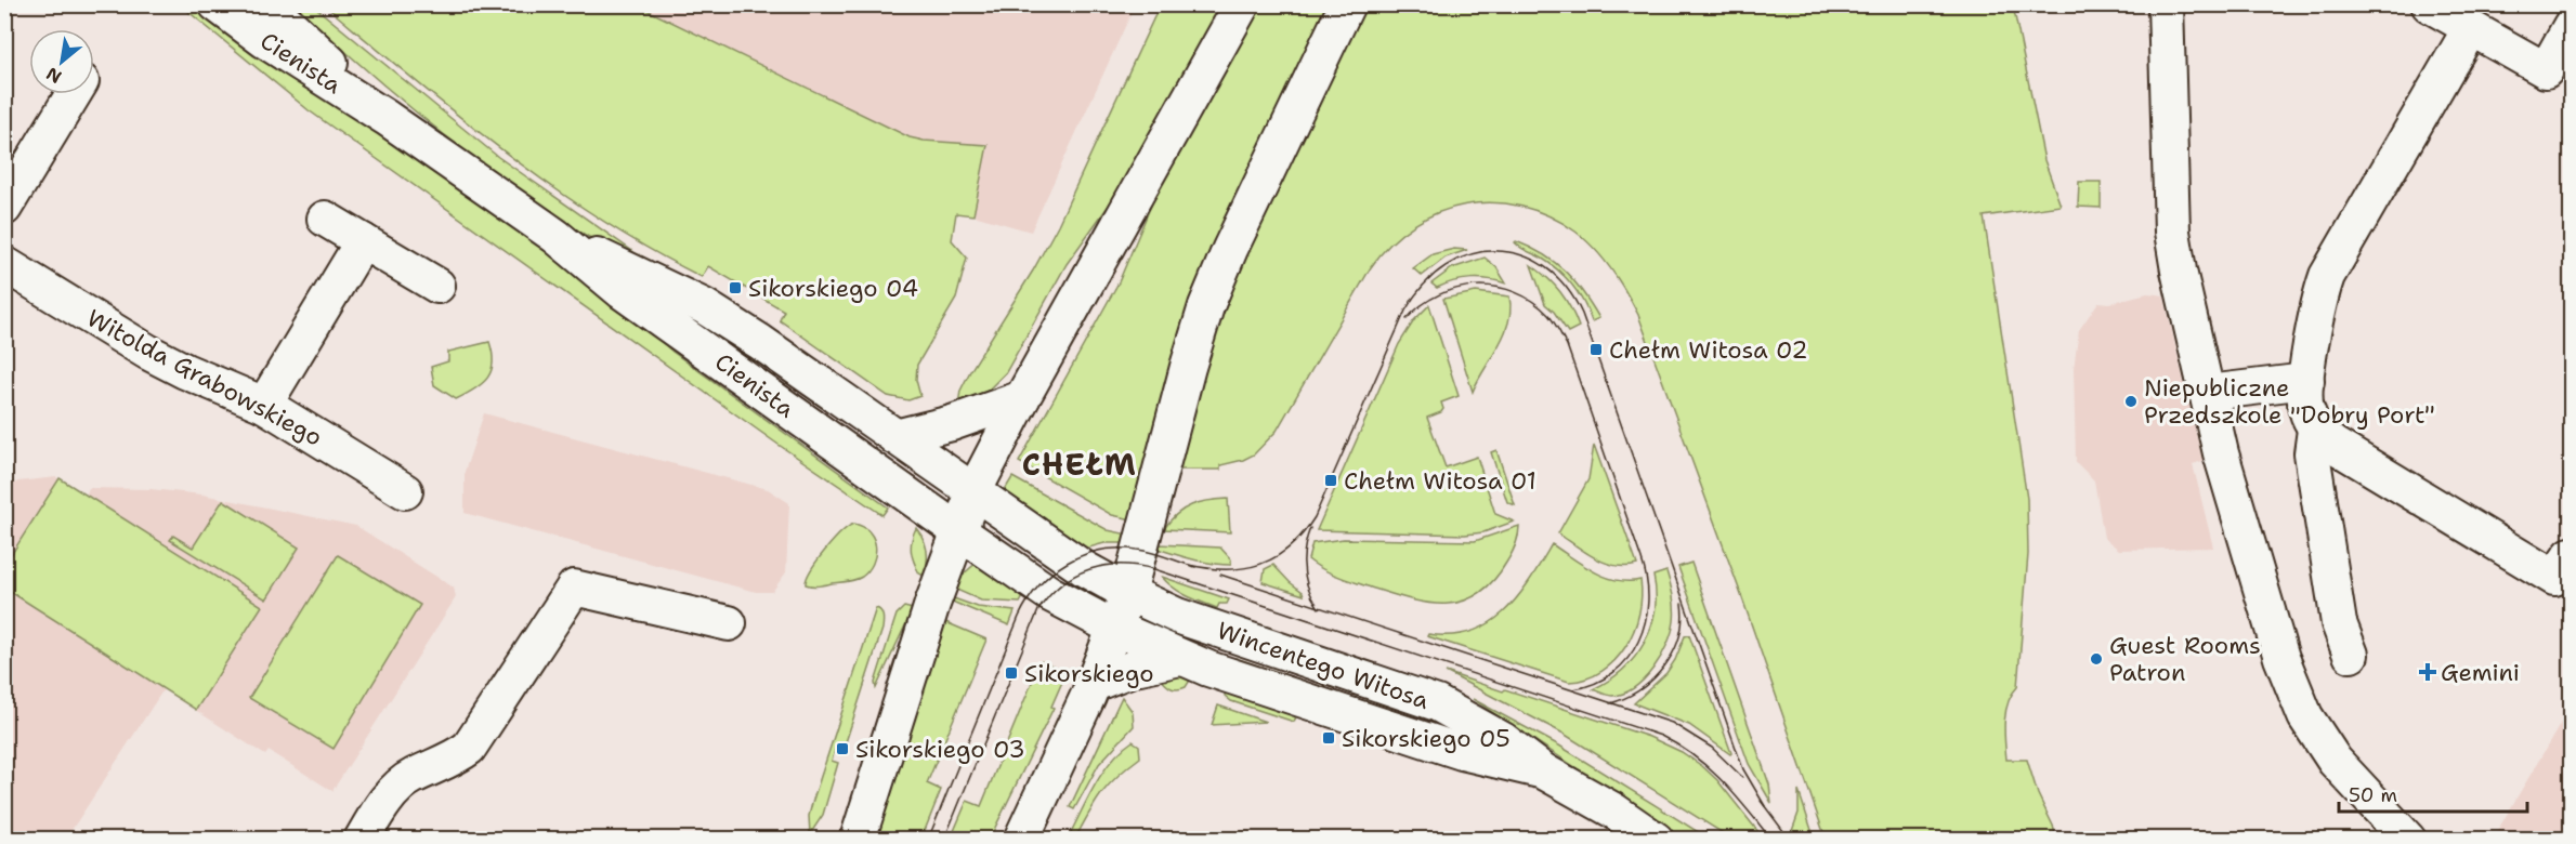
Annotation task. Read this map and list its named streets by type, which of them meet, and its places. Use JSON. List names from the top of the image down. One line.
{"streets":{"street":["Cienista","Witolda Grabowskiego","Wincentego Witosa"]},"crossings":[["Cienista","Wincentego Witosa"]],"districts":["CHEŁM"],"places":{"transit":["Sikorskiego 04","Chełm Witosa 02","Chełm Witosa 01","Sikorskiego","Sikorskiego 05","Sikorskiego 03"],"other":["Niepubliczne Przedszkole \"Dobry Port\"","Guest Rooms Patron"],"health":["Gemini"]},"scale_bar":"50 m","north":"bottom left"}
